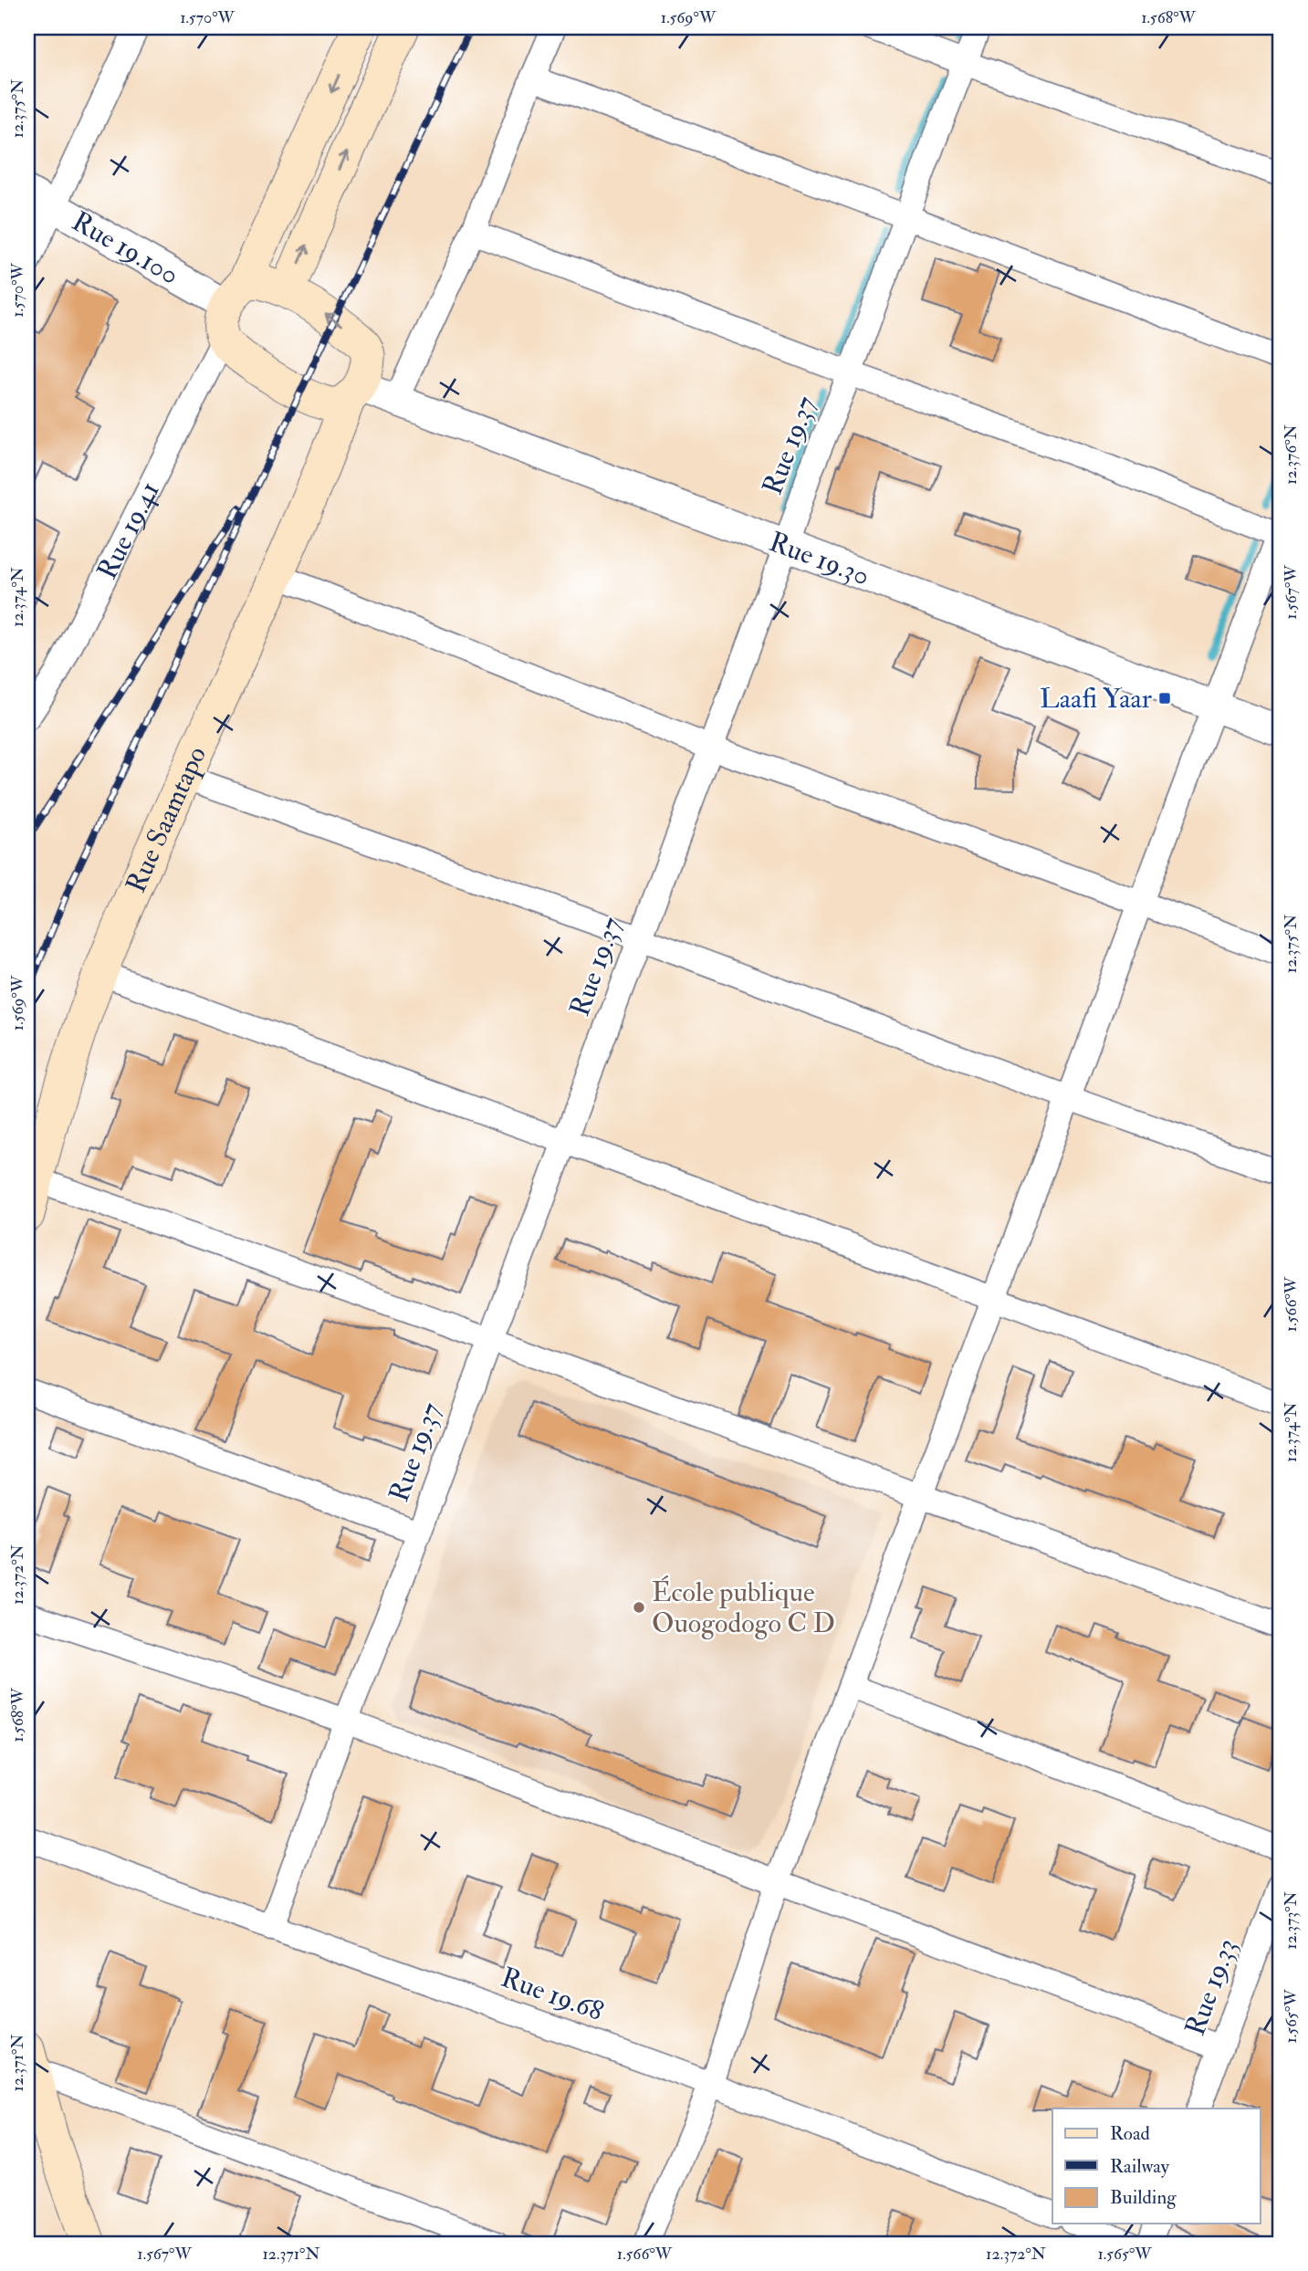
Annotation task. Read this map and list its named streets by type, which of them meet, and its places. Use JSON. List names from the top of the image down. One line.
{"streets":{"main road":["Rue Saamtapo"],"street":["Rue 19.100","Rue 19.37","Rue 19.41","Rue 19.30","Rue 19.33","Rue 19.68"]},"crossings":[["Rue 19.100","Rue Saamtapo"],["Rue 19.37","Rue 19.30"],["Rue 19.37","Rue 19.68"],["Rue 19.30","Rue Saamtapo"]],"places":{"transit":["Laafi Yaar"],"other":["École publique Ouogodogo C D"]},"legend":["Road","Railway","Building"],"coordinates":["1.570°W","1.569°W","1.568°W","12.375°N","12.376°N","1.567°W","12.374°N","1.566°W","12.372°N","12.373°N","1.565°W","12.371°N"]}
